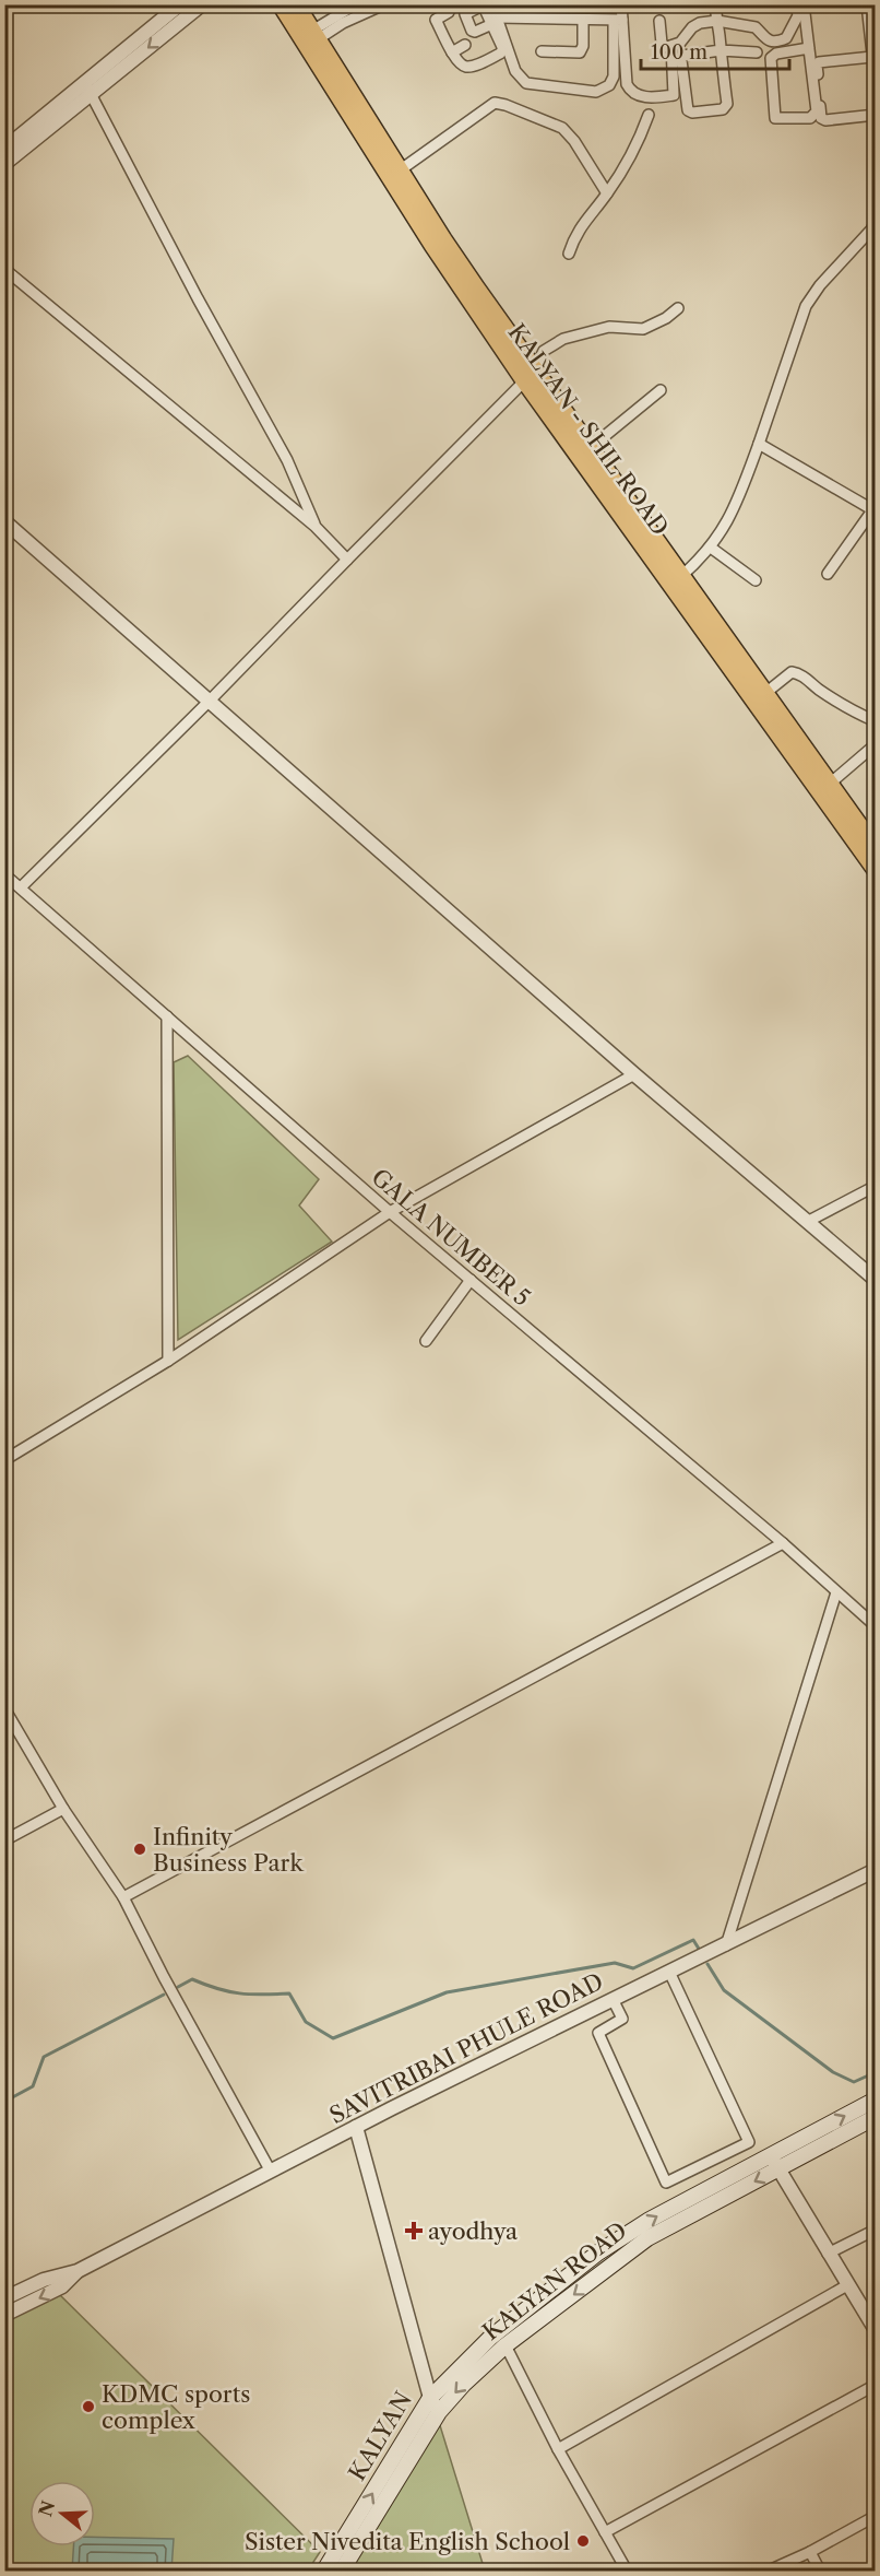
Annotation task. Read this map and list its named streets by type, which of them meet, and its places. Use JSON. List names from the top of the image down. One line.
{"streets":{"main road":["KALYAN - SHIL ROAD","KALYAN ROAD","KALYAN"],"street":["GALA NUMBER 5","SAVITRIBAI PHULE ROAD"]},"crossings":[["KALYAN ROAD","KALYAN"]],"one_way":["KALYAN"],"places":{"other":["Infinity Business Park","KDMC sports complex","Sister Nivedita English School"],"health":["ayodhya"]},"scale_bar":"100 m","north":"left"}
